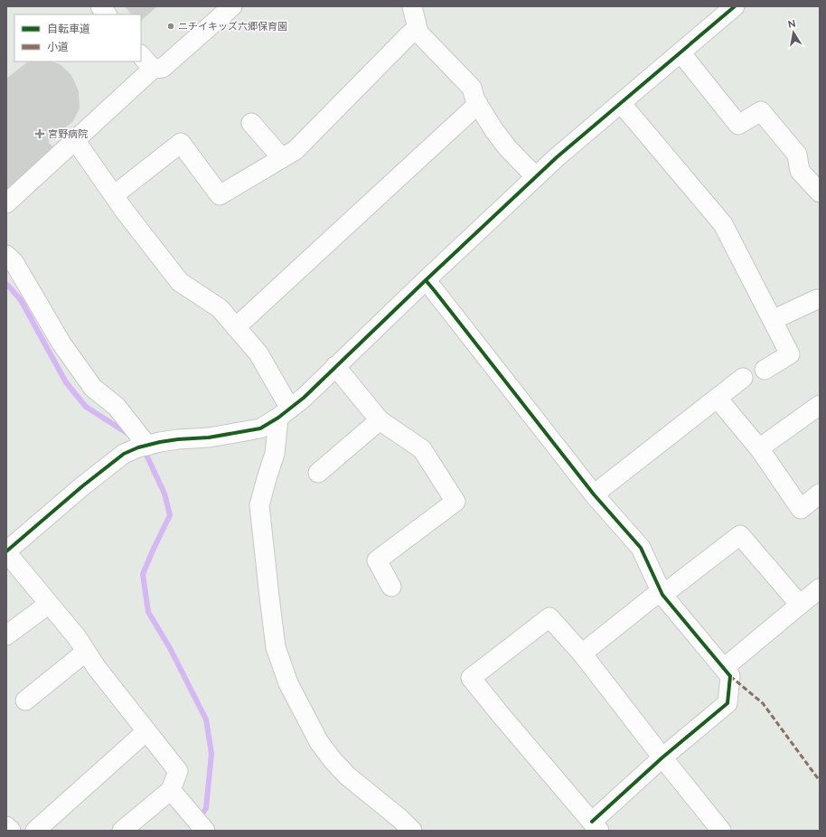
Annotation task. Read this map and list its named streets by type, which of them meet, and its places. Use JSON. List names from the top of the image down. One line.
{"places":{"other":["ニチイキッズ六郷保育園"],"health":["宮野病院"]},"legend":["自転車道","小道"],"north":"top"}
